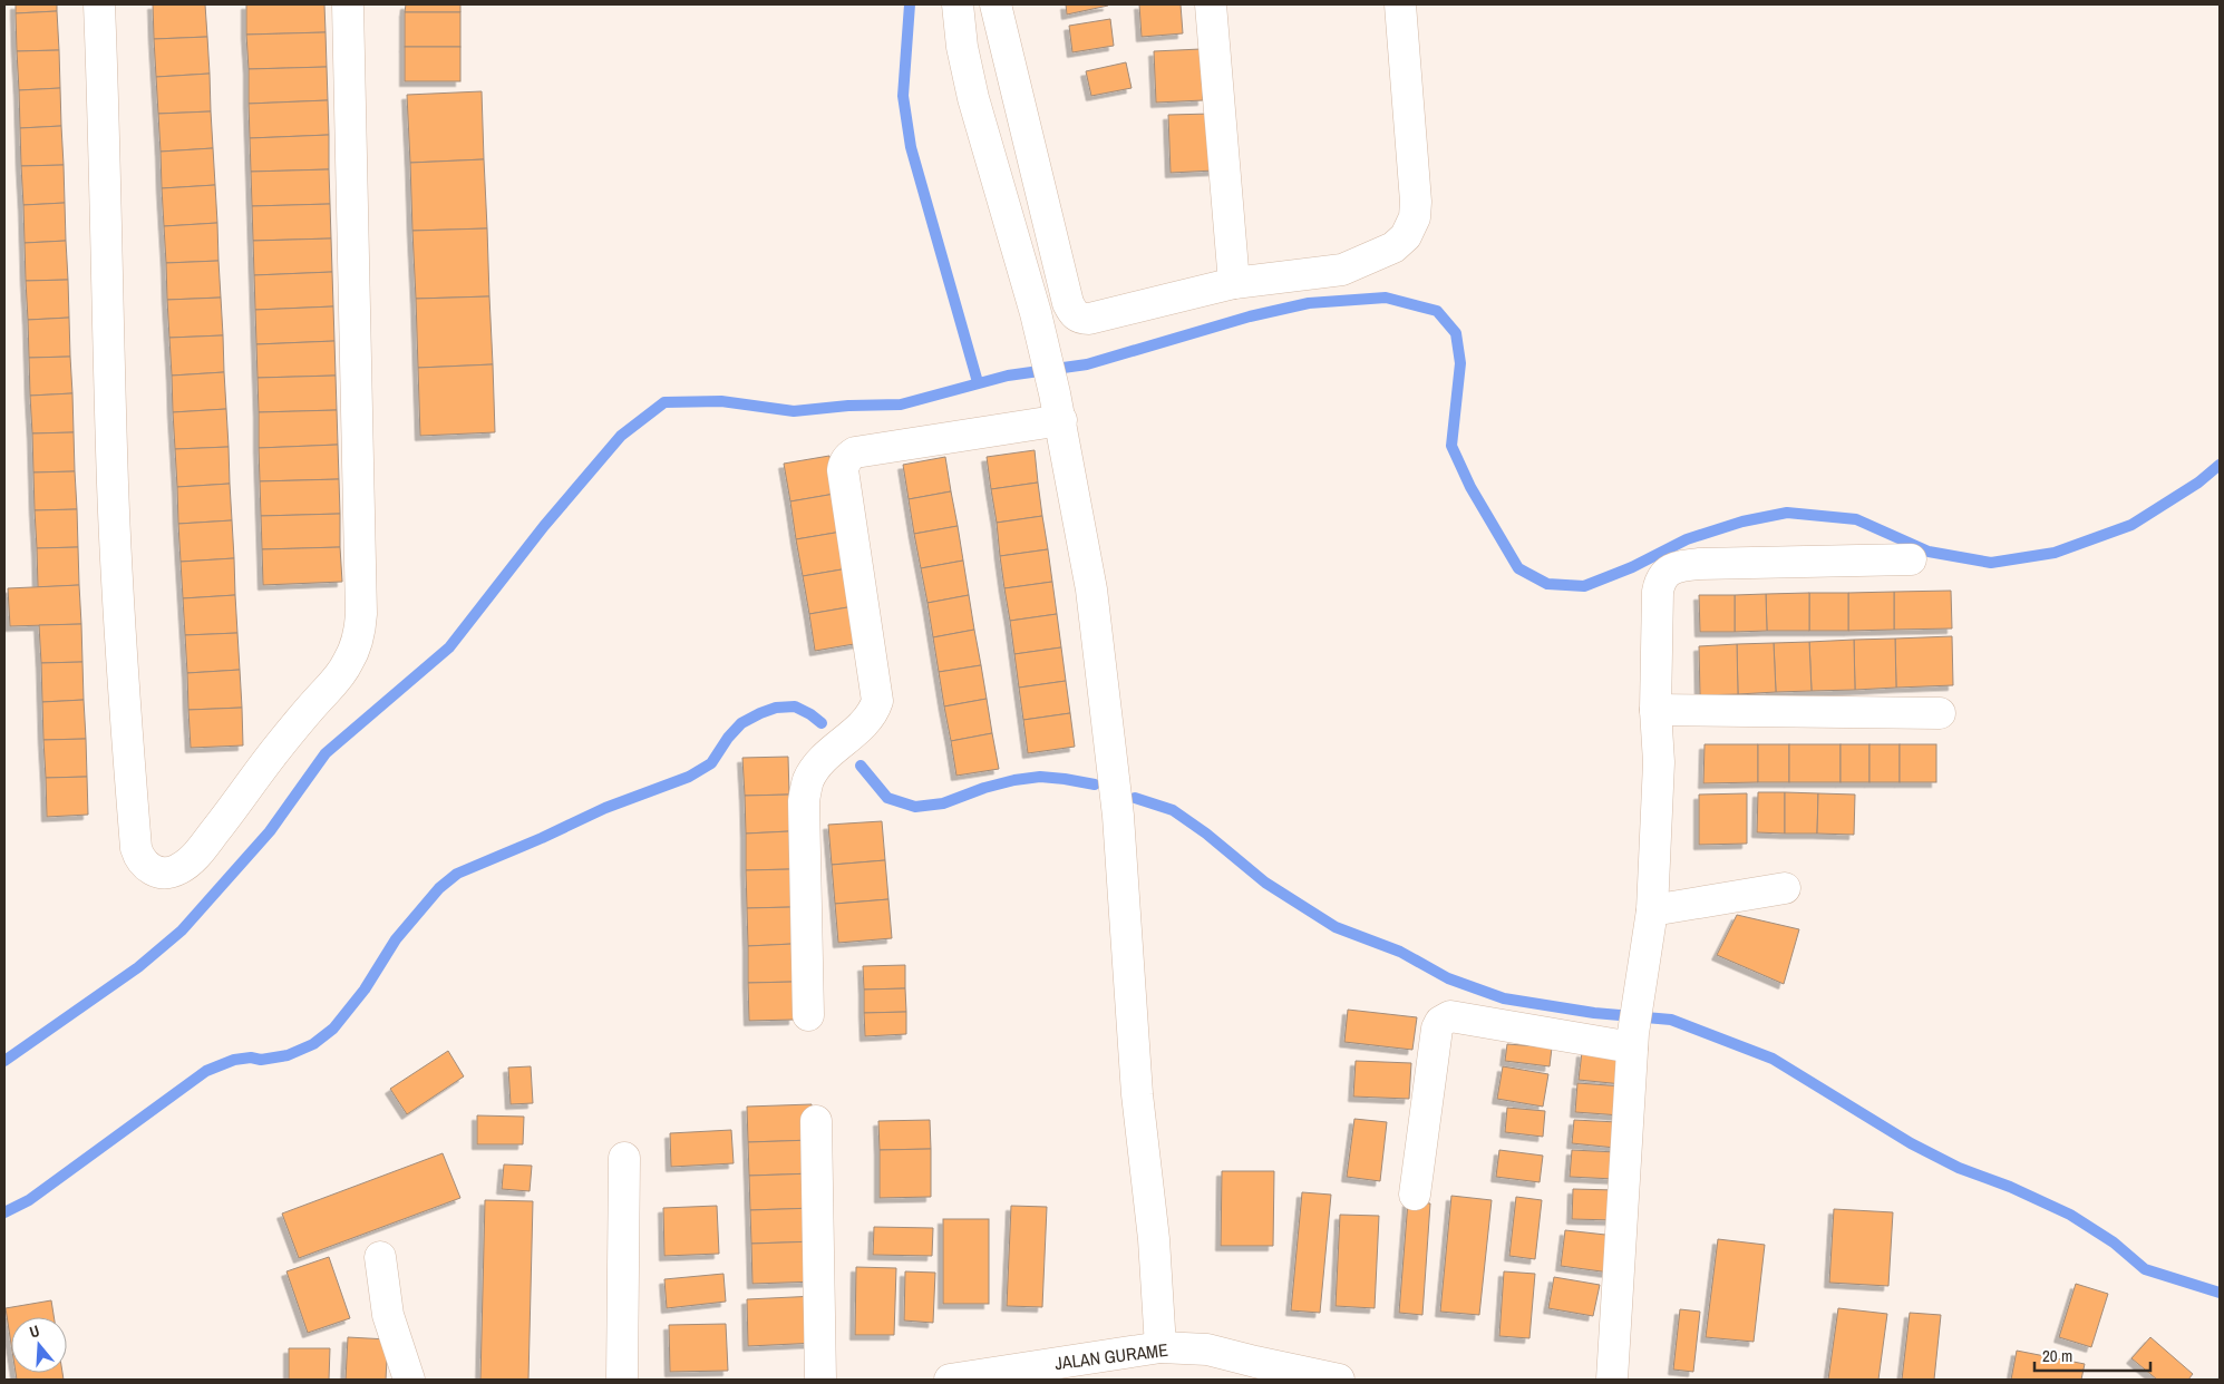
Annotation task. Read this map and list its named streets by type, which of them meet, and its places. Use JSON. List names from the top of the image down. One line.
{"streets":{"street":["JALAN GURAME"]},"scale_bar":"20 m","north":"top"}
